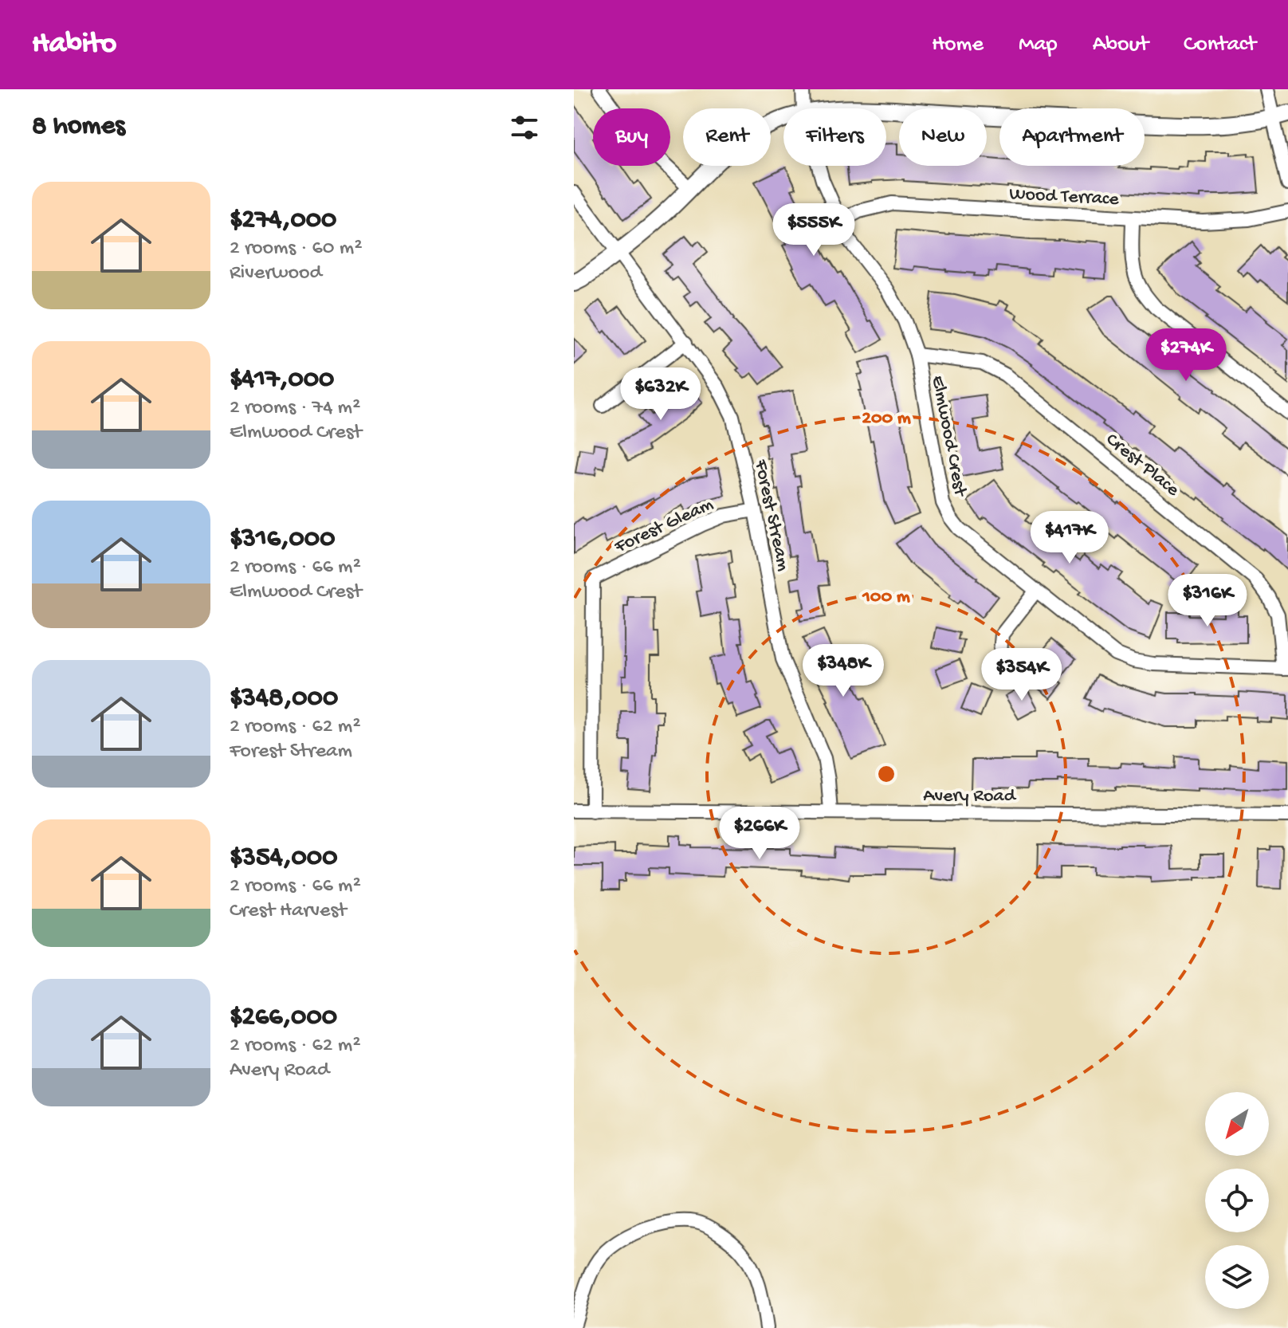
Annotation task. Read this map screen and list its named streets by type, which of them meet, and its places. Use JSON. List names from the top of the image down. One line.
{"streets":{"street":["Wood Terrace","Elmwood Crest","Crest Place","Forest Stream","Forest Gleam","Avery Road"]},"crossings":[["Wood Terrace","Elmwood Crest"],["Elmwood Crest","Crest Place"],["Forest Stream","Forest Gleam"],["Forest Stream","Avery Road"],["Forest Gleam","Avery Road"]],"north":"bottom left","page":{"header":"Habito","nav":["Home","Map","About","Contact"],"heading":"8 homes","chip":["Buy","Rent","Filters","New","Apartment"],"list":[{"name":"$274,000","note":"2 rooms · 60 m² · Riverwood"},{"name":"$417,000","note":"2 rooms · 74 m² · Elmwood Crest"},{"name":"$316,000","note":"2 rooms · 66 m² · Elmwood Crest"},{"name":"$348,000","note":"2 rooms · 62 m² · Forest Stream"},{"name":"$354,000","note":"2 rooms · 66 m² · Crest Harvest"},{"name":"$266,000","note":"2 rooms · 62 m² · Avery Road"}],"price":["$555K","$274K","$632K","$417K","$316K","$348K","$354K","$266K"]},"rings":["200 m","100 m"]}
